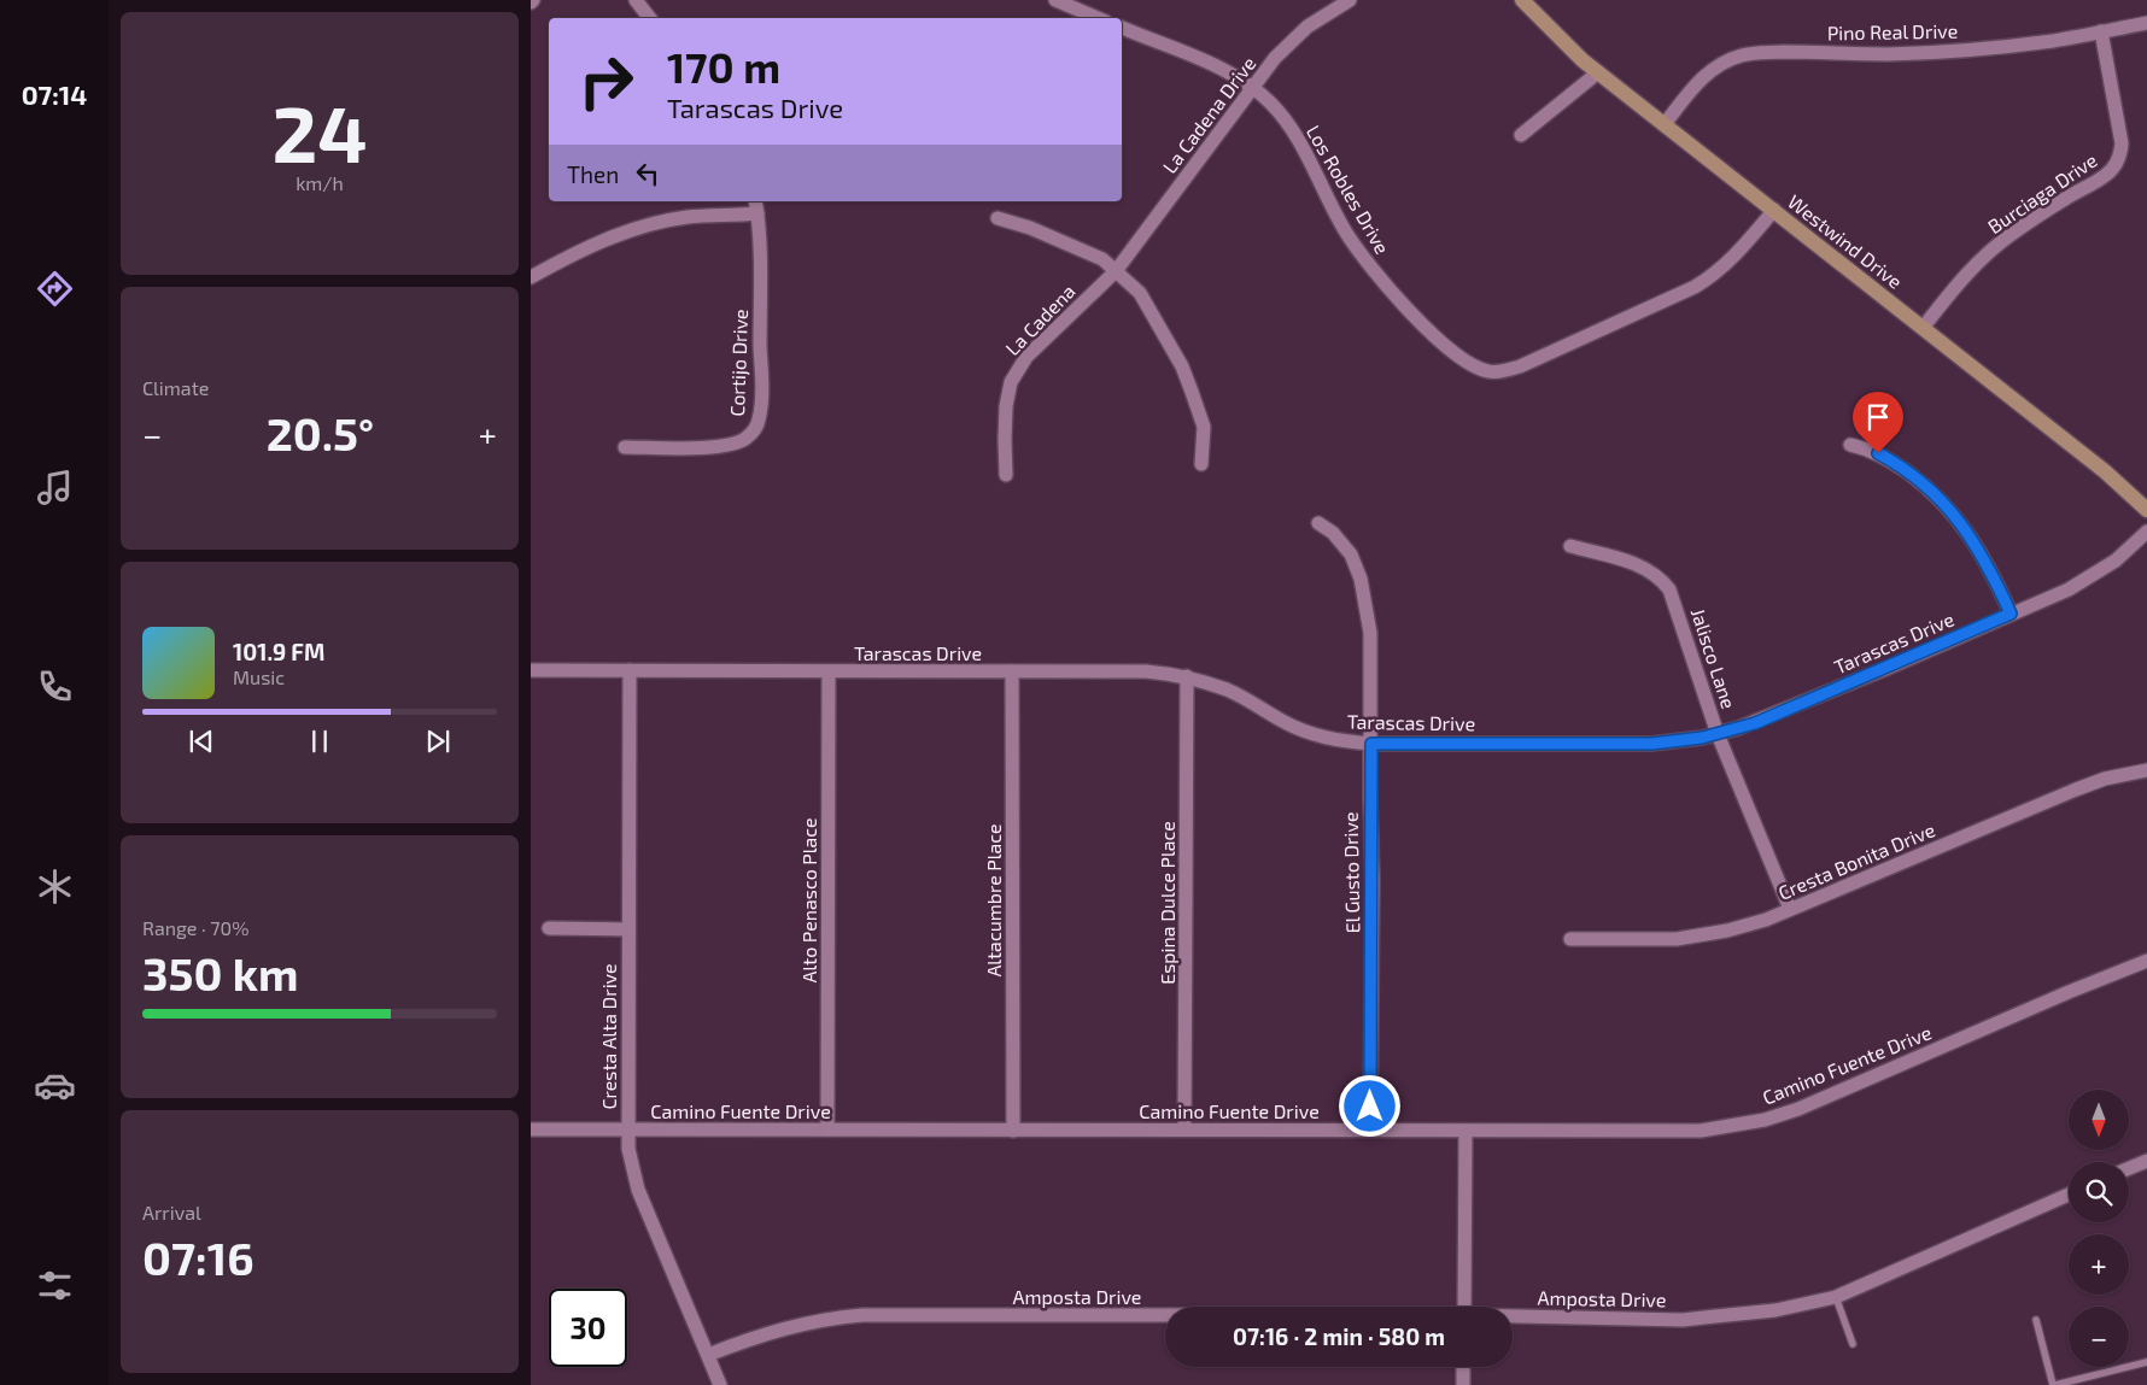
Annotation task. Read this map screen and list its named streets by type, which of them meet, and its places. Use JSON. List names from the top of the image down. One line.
{"streets":{"main road":["Westwind Drive"],"street":["Pino Real Drive","La Cadena Drive","Los Robles Drive","Burciaga Drive","La Cadena","Cortijo Drive","Tarascas Drive","Jalisco Lane","Cresta Bonita Drive","El Gusto Drive","Alto Penasco Place","Altacumbre Place","Espina Dulce Place","Cresta Alta Drive","Camino Fuente Drive","Amposta Drive"]},"crossings":[["Pino Real Drive","Burciaga Drive"],["Pino Real Drive","Westwind Drive"],["La Cadena Drive","Los Robles Drive"],["La Cadena Drive","La Cadena"],["Los Robles Drive","Westwind Drive"],["Burciaga Drive","Westwind Drive"],["Tarascas Drive","Jalisco Lane"],["Tarascas Drive","El Gusto Drive"],["Tarascas Drive","Alto Penasco Place"],["Tarascas Drive","Altacumbre Place"],["Tarascas Drive","Espina Dulce Place"],["Tarascas Drive","Cresta Alta Drive"],["Jalisco Lane","Cresta Bonita Drive"],["El Gusto Drive","Camino Fuente Drive"],["Alto Penasco Place","Camino Fuente Drive"],["Altacumbre Place","Camino Fuente Drive"],["Espina Dulce Place","Camino Fuente Drive"],["Cresta Alta Drive","Camino Fuente Drive"],["Cresta Alta Drive","Amposta Drive"]],"north":"bottom","page":{"tabs":"07:14","tile":[["24","km/h"],"Climate",["Range · 70%","350 km"],["Arrival","07:16"]],"turn":["170 m","Tarascas Drive"],"then":"Then","heat":["−","20.5°","+"],"song":["101.9 FM","Music"],"map_buttons":["+","−"],"limit":"30","trip":"07:16 · 2 min · 580 m"}}
